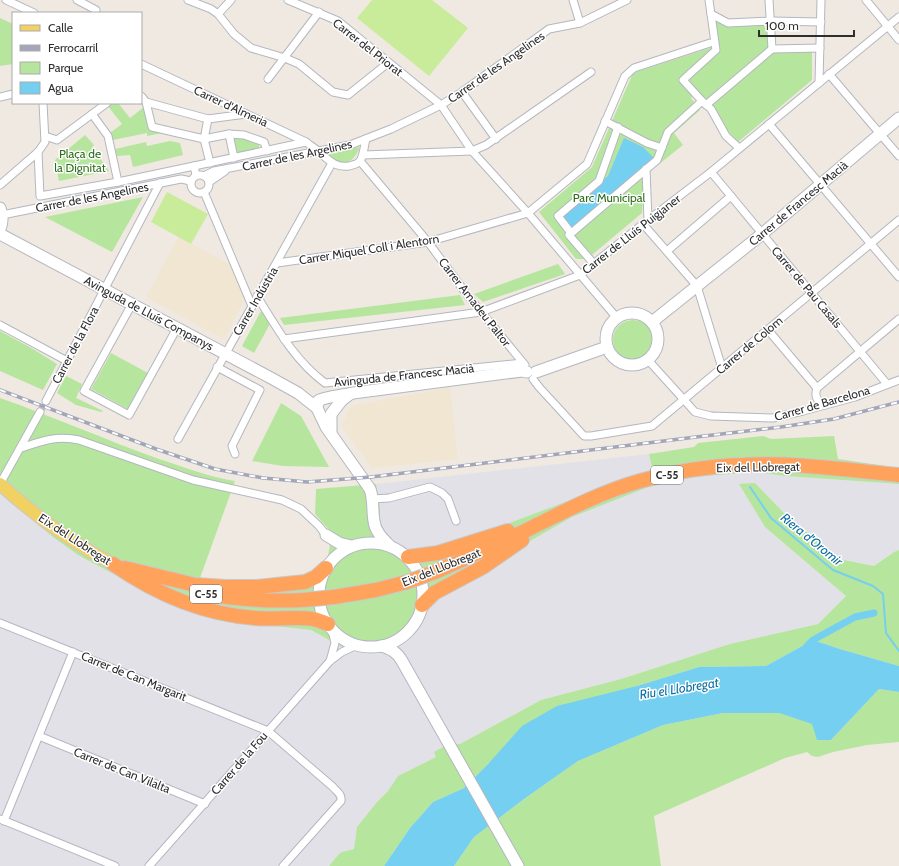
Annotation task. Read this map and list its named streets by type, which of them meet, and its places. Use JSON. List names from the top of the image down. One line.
{"streets":{"highway":["Eix del Llobregat","C-55"],"street":["Carrer del Priorat","Carrer de les Angelines","Carrer d'Almeria","Carrer de les Argelines","Carrer de Francesc Macià","Carrer de Lluís Puigjaner","Carrer Miquel Coll i Alentorn","Carrer de Pau Casals","Carrer Indústria","Carrer Amadeu Paltor","Avinguda de Lluís Companys","Carrer de la Flora","Carrer de Colom","Avinguda de Francesc Macià","Carrer de Barcelona","Carrer de Can Margarit","Carrer de la Fou","Carrer de Can Vilalta"]},"crossings":[["Carrer del Priorat","Carrer de les Angelines"],["Carrer del Priorat","Carrer de Francesc Macià"],["Carrer del Priorat","Carrer de Lluís Puigjaner"],["Carrer del Priorat","Carrer Miquel Coll i Alentorn"],["Carrer del Priorat","Avinguda de Francesc Macià"],["Carrer del Priorat","Carrer de Barcelona"],["Carrer de les Angelines","Carrer d'Almeria"],["Carrer de les Angelines","Carrer de les Argelines"],["Carrer de les Angelines","Carrer de la Flora"],["Carrer d'Almeria","Carrer de les Argelines"],["Carrer d'Almeria","Carrer Indústria"],["Carrer de Francesc Macià","Carrer de Pau Casals"],["Carrer de Francesc Macià","Avinguda de Francesc Macià"],["Carrer de Francesc Macià","Carrer de Barcelona"],["Carrer de Lluís Puigjaner","Carrer de Pau Casals"],["Carrer de Lluís Puigjaner","Carrer Amadeu Paltor"],["Carrer de Lluís Puigjaner","Avinguda de Francesc Macià"],["Carrer Miquel Coll i Alentorn","Carrer Indústria"],["Carrer Miquel Coll i Alentorn","Carrer Amadeu Paltor"],["Carrer de Pau Casals","Carrer de Colom"],["Carrer de Pau Casals","Carrer de Barcelona"],["Carrer Indústria","Avinguda de Lluís Companys"],["Carrer Indústria","Avinguda de Francesc Macià"],["Carrer Amadeu Paltor","Carrer de Colom"],["Carrer Amadeu Paltor","Avinguda de Francesc Macià"],["Avinguda de Lluís Companys","Carrer de la Flora"],["Avinguda de Lluís Companys","Avinguda de Francesc Macià"],["Carrer de Colom","Carrer de Barcelona"],["Avinguda de Francesc Macià","Carrer de Barcelona"],["Carrer de Can Margarit","Carrer de la Fou"],["Carrer de la Fou","Carrer de Can Vilalta"]],"water":["Riera d'Oromir","Riu el Llobregat"],"parks":["Plaça de la Dignitat","Parc Municipal"],"legend":["Calle","Ferrocarril","Parque","Agua"],"scale_bar":"100 m"}
